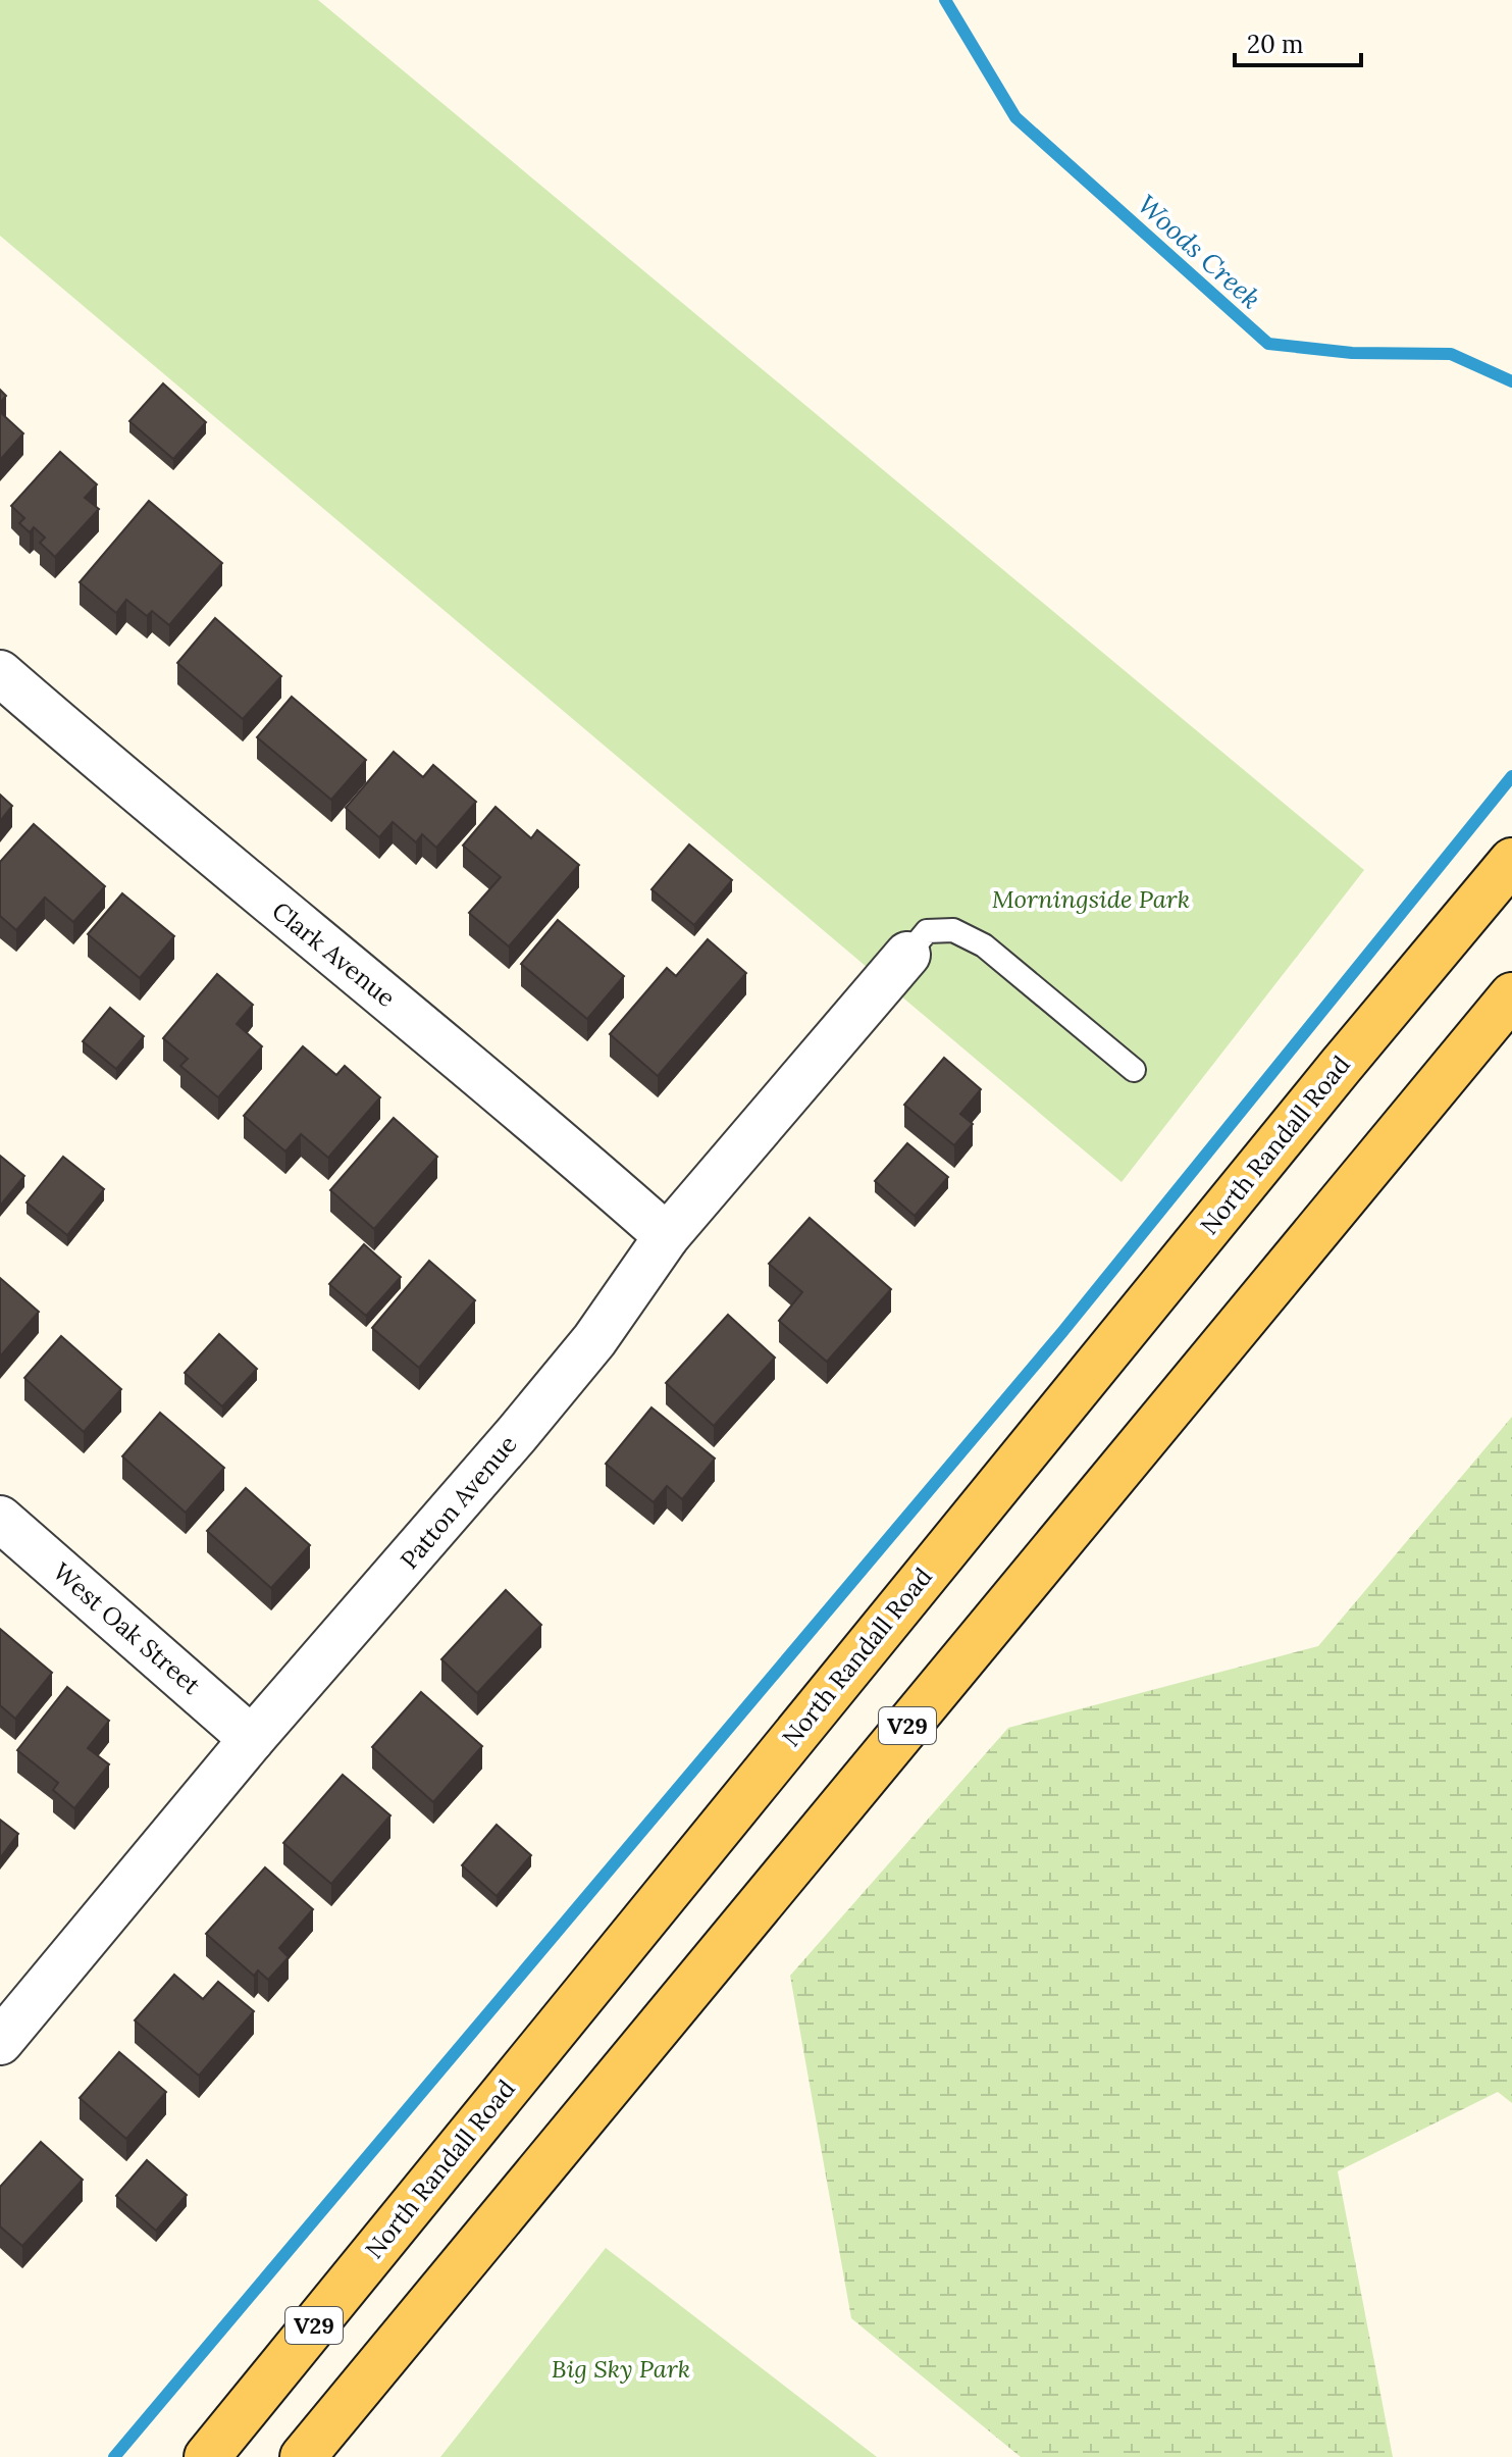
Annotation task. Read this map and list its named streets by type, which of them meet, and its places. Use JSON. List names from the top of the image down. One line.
{"streets":{"main road":["North Randall Road","V29"],"street":["Clark Avenue","Patton Avenue","West Oak Street"]},"crossings":[["Clark Avenue","Patton Avenue"],["Patton Avenue","West Oak Street"]],"water":["Woods Creek"],"parks":["Morningside Park","Big Sky Park"],"scale_bar":"20 m"}
